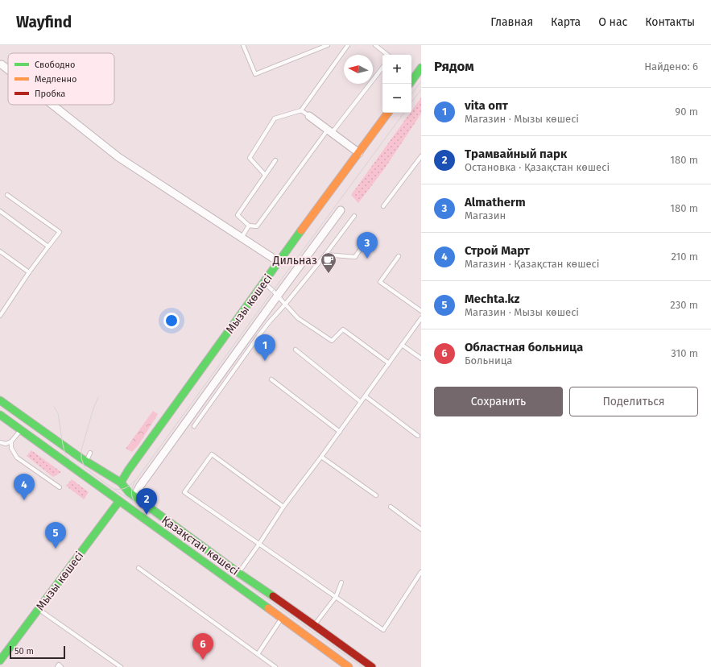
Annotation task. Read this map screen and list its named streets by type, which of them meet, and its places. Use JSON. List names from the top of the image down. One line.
{"streets":{"main road":["Мызы көшесі","Қазақстан көшесі"]},"crossings":[["Мызы көшесі","Қазақстан көшесі"]],"places":{"cafe":["Дильназ"]},"legend":["Свободно","Медленно","Пробка"],"scale_bar":"50 m","north":"left","page":{"header":"Wayfind","nav":["Главная","Карта","О нас","Контакты"],"heading":["Рядом","Найдено: 6"],"map_buttons":["+","−"],"list":[{"mark":"1","name":"vita опт","note":"Магазин · Мызы көшесі","value":"90 m"},{"mark":"2","name":"Трамвайный парк","note":"Остановка · Қазақстан көшесі","value":"180 m"},{"mark":"3","name":"Almatherm","note":"Магазин","value":"180 m"},{"mark":"4","name":"Строй Март","note":"Магазин · Қазақстан көшесі","value":"210 m"},{"mark":"5","name":"Mechta.kz","note":"Магазин · Мызы көшесі","value":"230 m"},{"mark":"6","name":"Областная больница","note":"Больница","value":"310 m"}],"pins":["3","1","4","2","5","6"],"buttons":["Сохранить","Поделиться"],"scale":"50 m"}}
